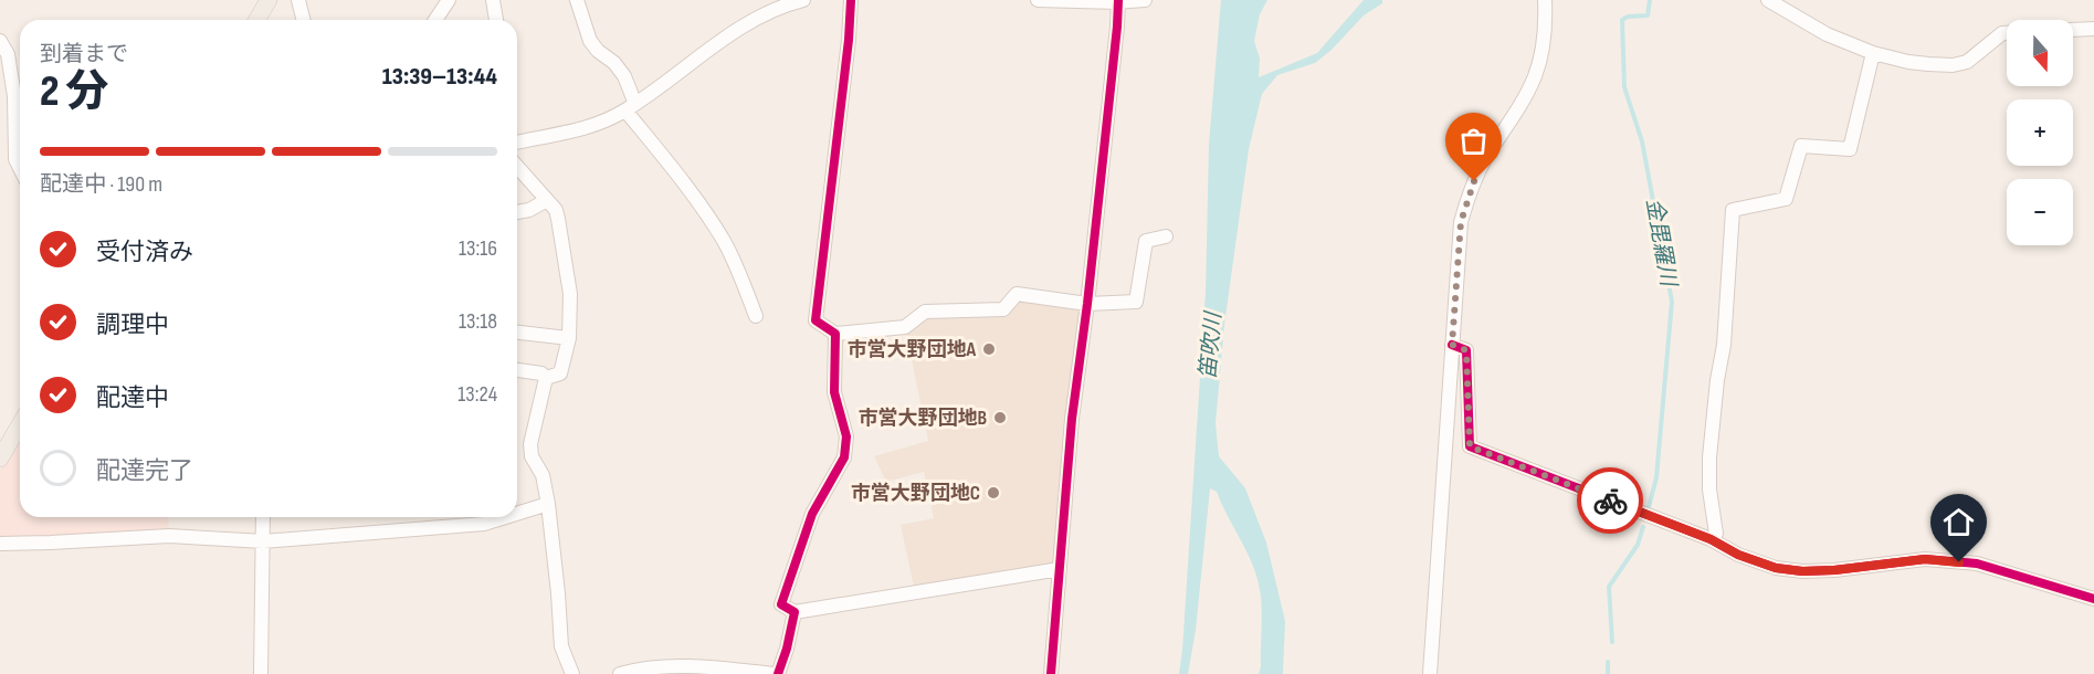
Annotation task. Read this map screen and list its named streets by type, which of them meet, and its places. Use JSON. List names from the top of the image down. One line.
{"water":["金毘羅川","笛吹川"],"places":["市営大野団地A","市営大野団地B","市営大野団地C"],"north":"bottom","page":{"map_buttons":["+","−"],"heading":["2 分","到着まで","13:39–13:44"],"bar":"配達中 · 190 m","list":[["受付済み","13:16"],["調理中","13:18"],["配達中","13:24"],"配達完了"]}}
